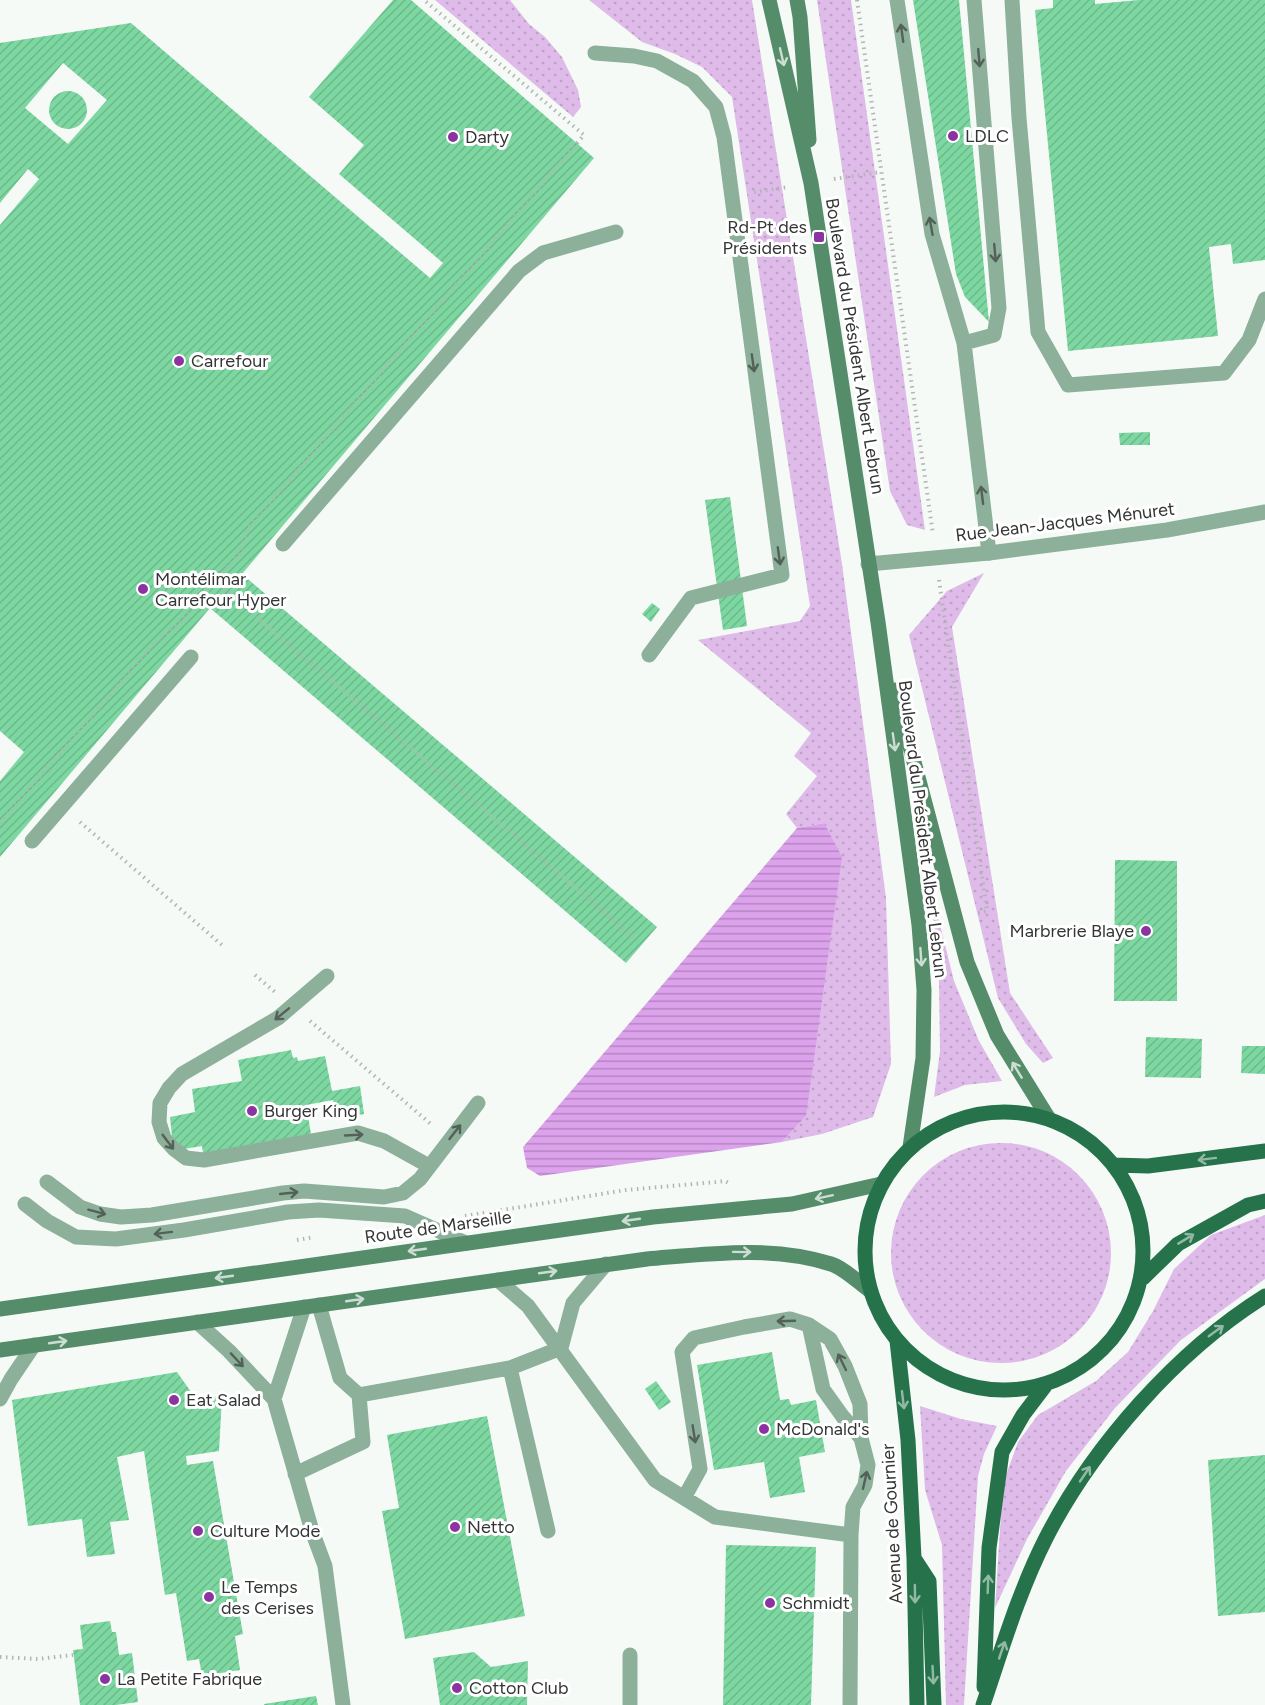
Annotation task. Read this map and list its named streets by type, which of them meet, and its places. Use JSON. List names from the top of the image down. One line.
{"streets":{"main road":["Boulevard du Président Albert Lebrun","Route de Marseille","Avenue de Gournier"],"street":["Rue Jean-Jacques Ménuret"]},"crossings":[["Boulevard du Président Albert Lebrun","Rue Jean-Jacques Ménuret"]],"places":{"other":["LDLC","Darty","Carrefour","Montélimar Carrefour Hyper","Marbrerie Blaye","Burger King","Eat Salad","McDonald's","Netto","Culture Mode","Le Temps des Cerises","Schmidt","La Petite Fabrique","Cotton Club"],"transit":["Rd-Pt des Présidents"]}}
